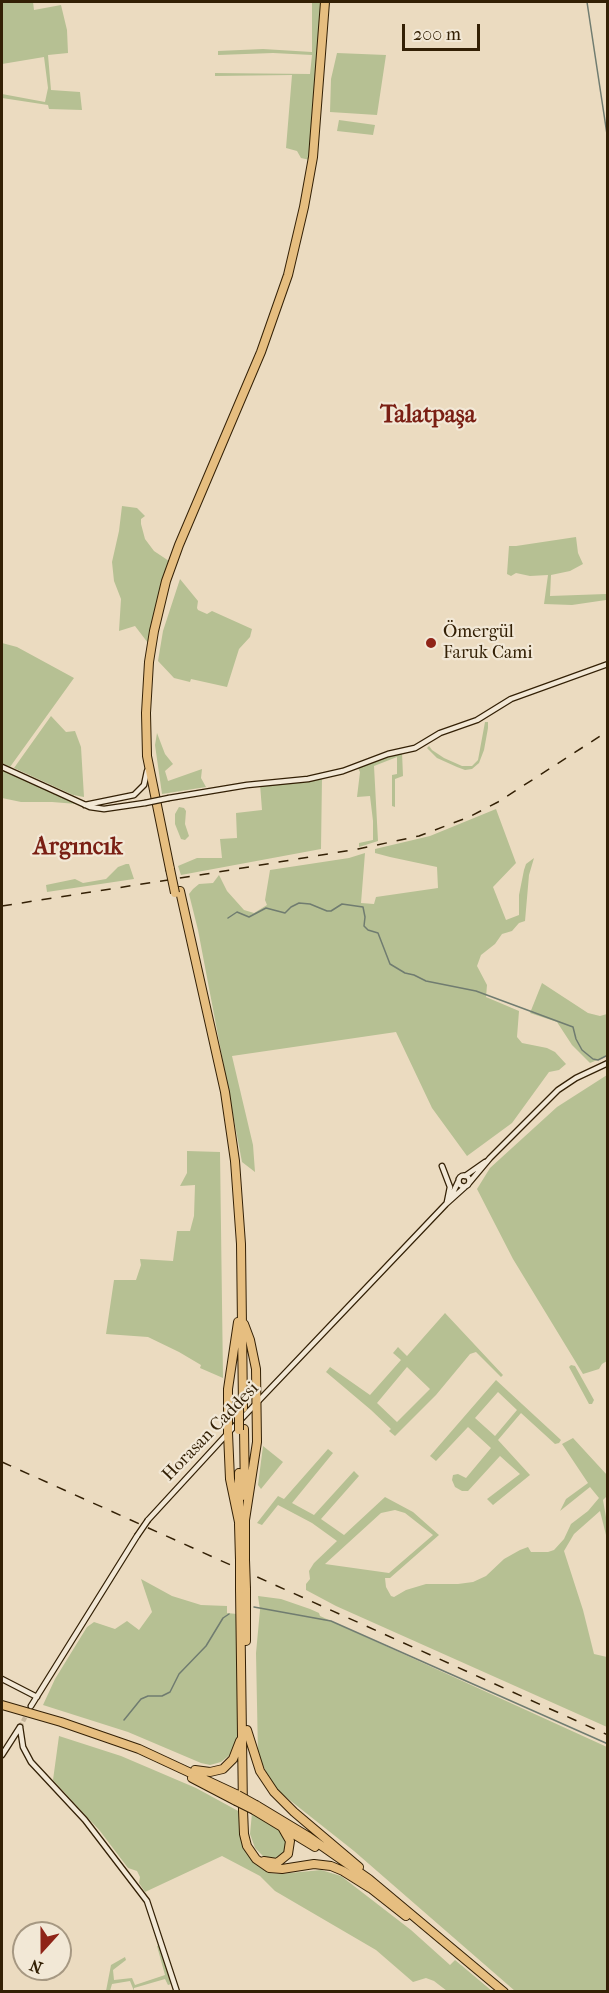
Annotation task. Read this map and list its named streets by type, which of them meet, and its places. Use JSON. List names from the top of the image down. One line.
{"streets":{"street":["Horasan Caddesi"]},"districts":["Talatpaşa","Argıncık"],"places":["Ömergül Faruk Cami"],"scale_bar":"200 m","north":"bottom"}
